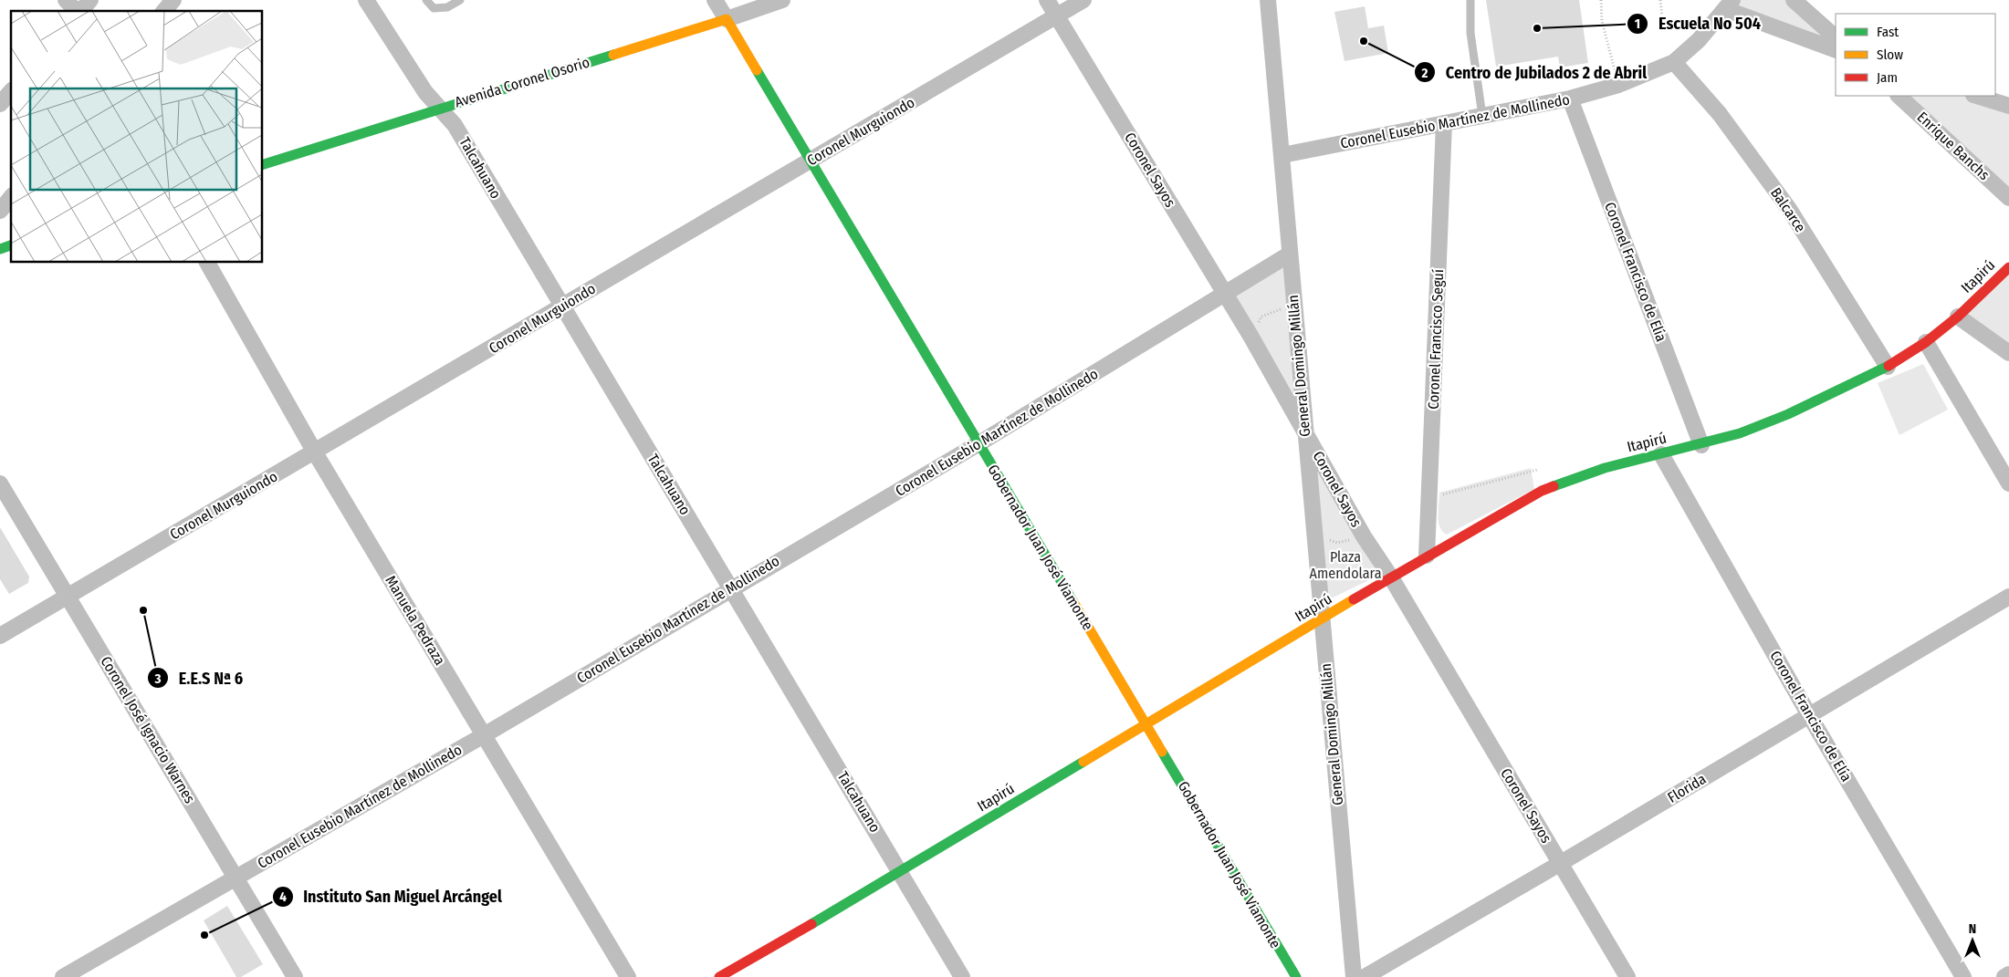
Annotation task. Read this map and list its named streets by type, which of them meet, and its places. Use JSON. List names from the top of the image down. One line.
{"streets":{"street":["Avenida Coronel Osorio","Coronel Eusebio Martínez de Mollinedo","Coronel Murguiondo","Enrique Banchs","Talcahuano","Coronel Sayos","Balcarce","Coronel Francisco de Elía","Itapirú","Coronel Francisco Seguí","General Domingo Millán","Gobernador Juan José Viamonte","Manuela Pedraza","Coronel José Ignacio Warnes","Florida"]},"crossings":[["Avenida Coronel Osorio","Talcahuano"],["Avenida Coronel Osorio","Gobernador Juan José Viamonte"],["Coronel Eusebio Martínez de Mollinedo","Talcahuano"],["Coronel Eusebio Martínez de Mollinedo","Coronel Sayos"],["Coronel Eusebio Martínez de Mollinedo","Balcarce"],["Coronel Eusebio Martínez de Mollinedo","Coronel Francisco de Elía"],["Coronel Eusebio Martínez de Mollinedo","Coronel Francisco Seguí"],["Coronel Eusebio Martínez de Mollinedo","General Domingo Millán"],["Coronel Eusebio Martínez de Mollinedo","Gobernador Juan José Viamonte"],["Coronel Eusebio Martínez de Mollinedo","Manuela Pedraza"],["Coronel Eusebio Martínez de Mollinedo","Coronel José Ignacio Warnes"],["Coronel Murguiondo","Talcahuano"],["Coronel Murguiondo","Coronel Sayos"],["Coronel Murguiondo","Gobernador Juan José Viamonte"],["Coronel Murguiondo","Manuela Pedraza"],["Coronel Murguiondo","Coronel José Ignacio Warnes"],["Talcahuano","Itapirú"],["Coronel Sayos","Itapirú"],["Coronel Sayos","General Domingo Millán"],["Coronel Sayos","Florida"],["Balcarce","Itapirú"],["Coronel Francisco de Elía","Itapirú"],["Coronel Francisco de Elía","Florida"],["Itapirú","Coronel Francisco Seguí"],["Itapirú","General Domingo Millán"],["Itapirú","Gobernador Juan José Viamonte"]],"parks":["Plaza Amendolara"],"places":["Escuela No 504","Centro de Jubilados 2 de Abril","E.E.S Nª 6","Instituto San Miguel Arcángel"],"legend":["Fast","Slow","Jam"],"north":"top"}
